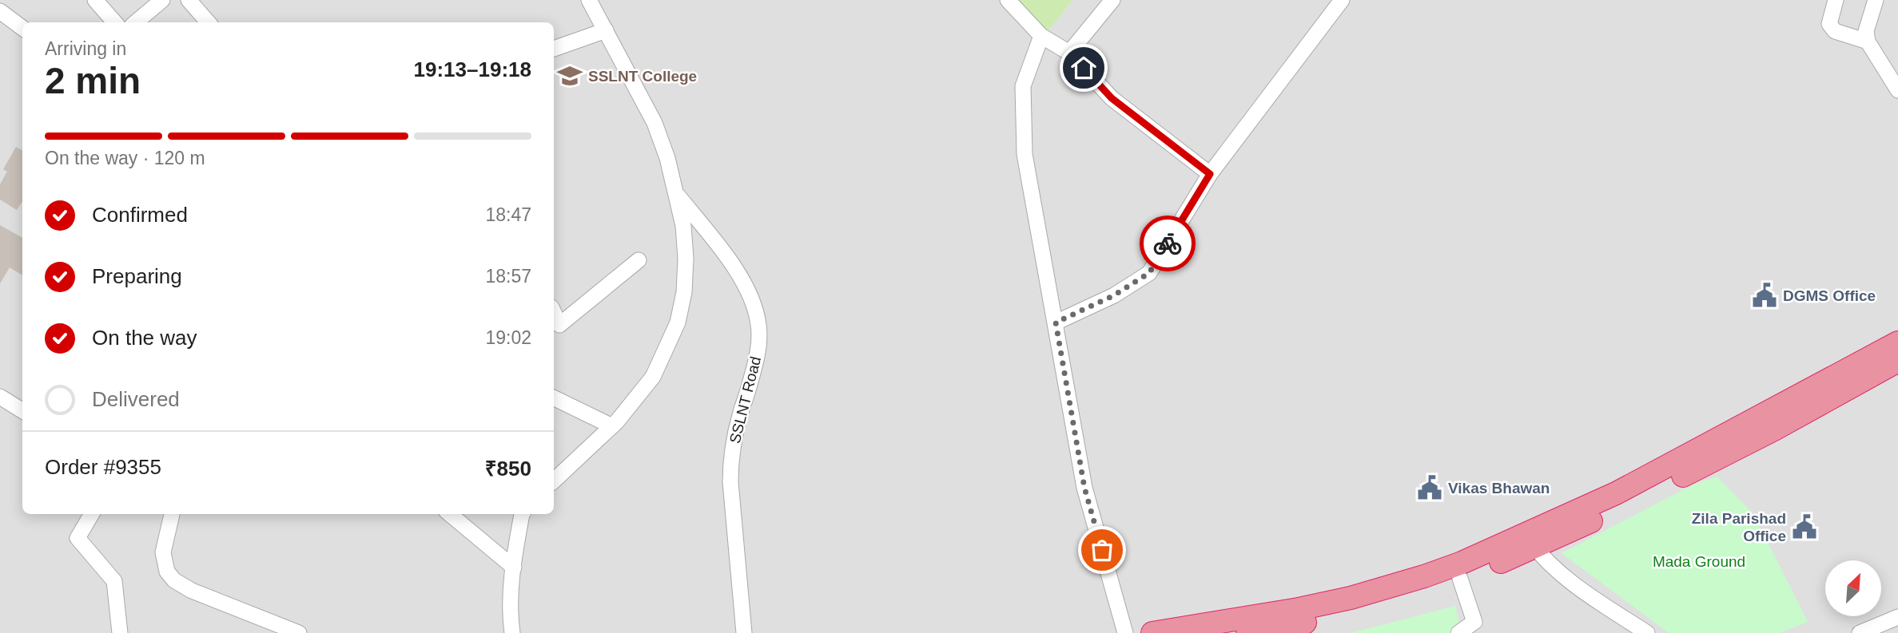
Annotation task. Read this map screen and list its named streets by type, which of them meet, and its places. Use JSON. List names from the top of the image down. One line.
{"streets":{"street":["SSLNT Road"]},"parks":["Mada Ground"],"places":{"school or university":["SSLNT College"],"public building":["DGMS Office","Vikas Bhawan","Zila Parishad Office"]},"north":"top right","page":{"heading":["2 min","Arriving in","19:13–19:18"],"panel":["Order #9355","₹850"],"bar":"On the way · 120 m","list":[["Confirmed","18:47"],["Preparing","18:57"],["On the way","19:02"],"Delivered"]}}
